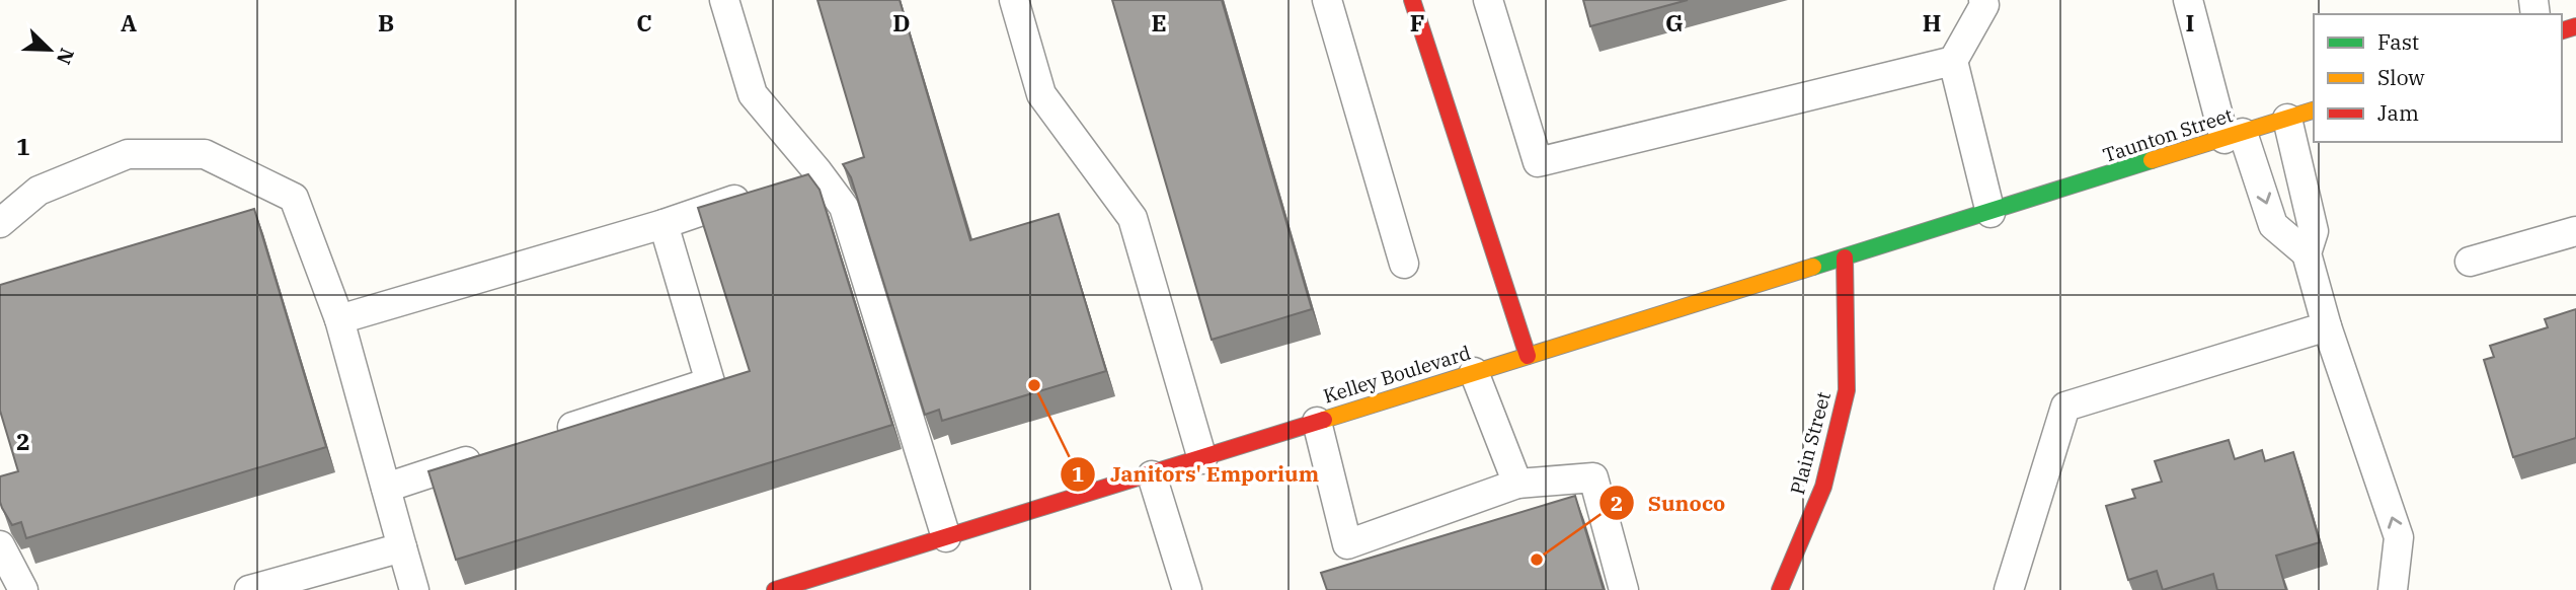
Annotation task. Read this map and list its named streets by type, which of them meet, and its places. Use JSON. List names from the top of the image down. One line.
{"streets":{"main road":["Taunton Street","Kelley Boulevard","Plain Street"]},"crossings":[["Taunton Street","Kelley Boulevard"],["Kelley Boulevard","Plain Street"]],"places":["Janitors' Emporium","Sunoco"],"legend":["Fast","Slow","Jam"],"north":"bottom right","grid":{"columns":["A","B","C","D","E","F","G","H","I"],"rows":["1","2"]}}
